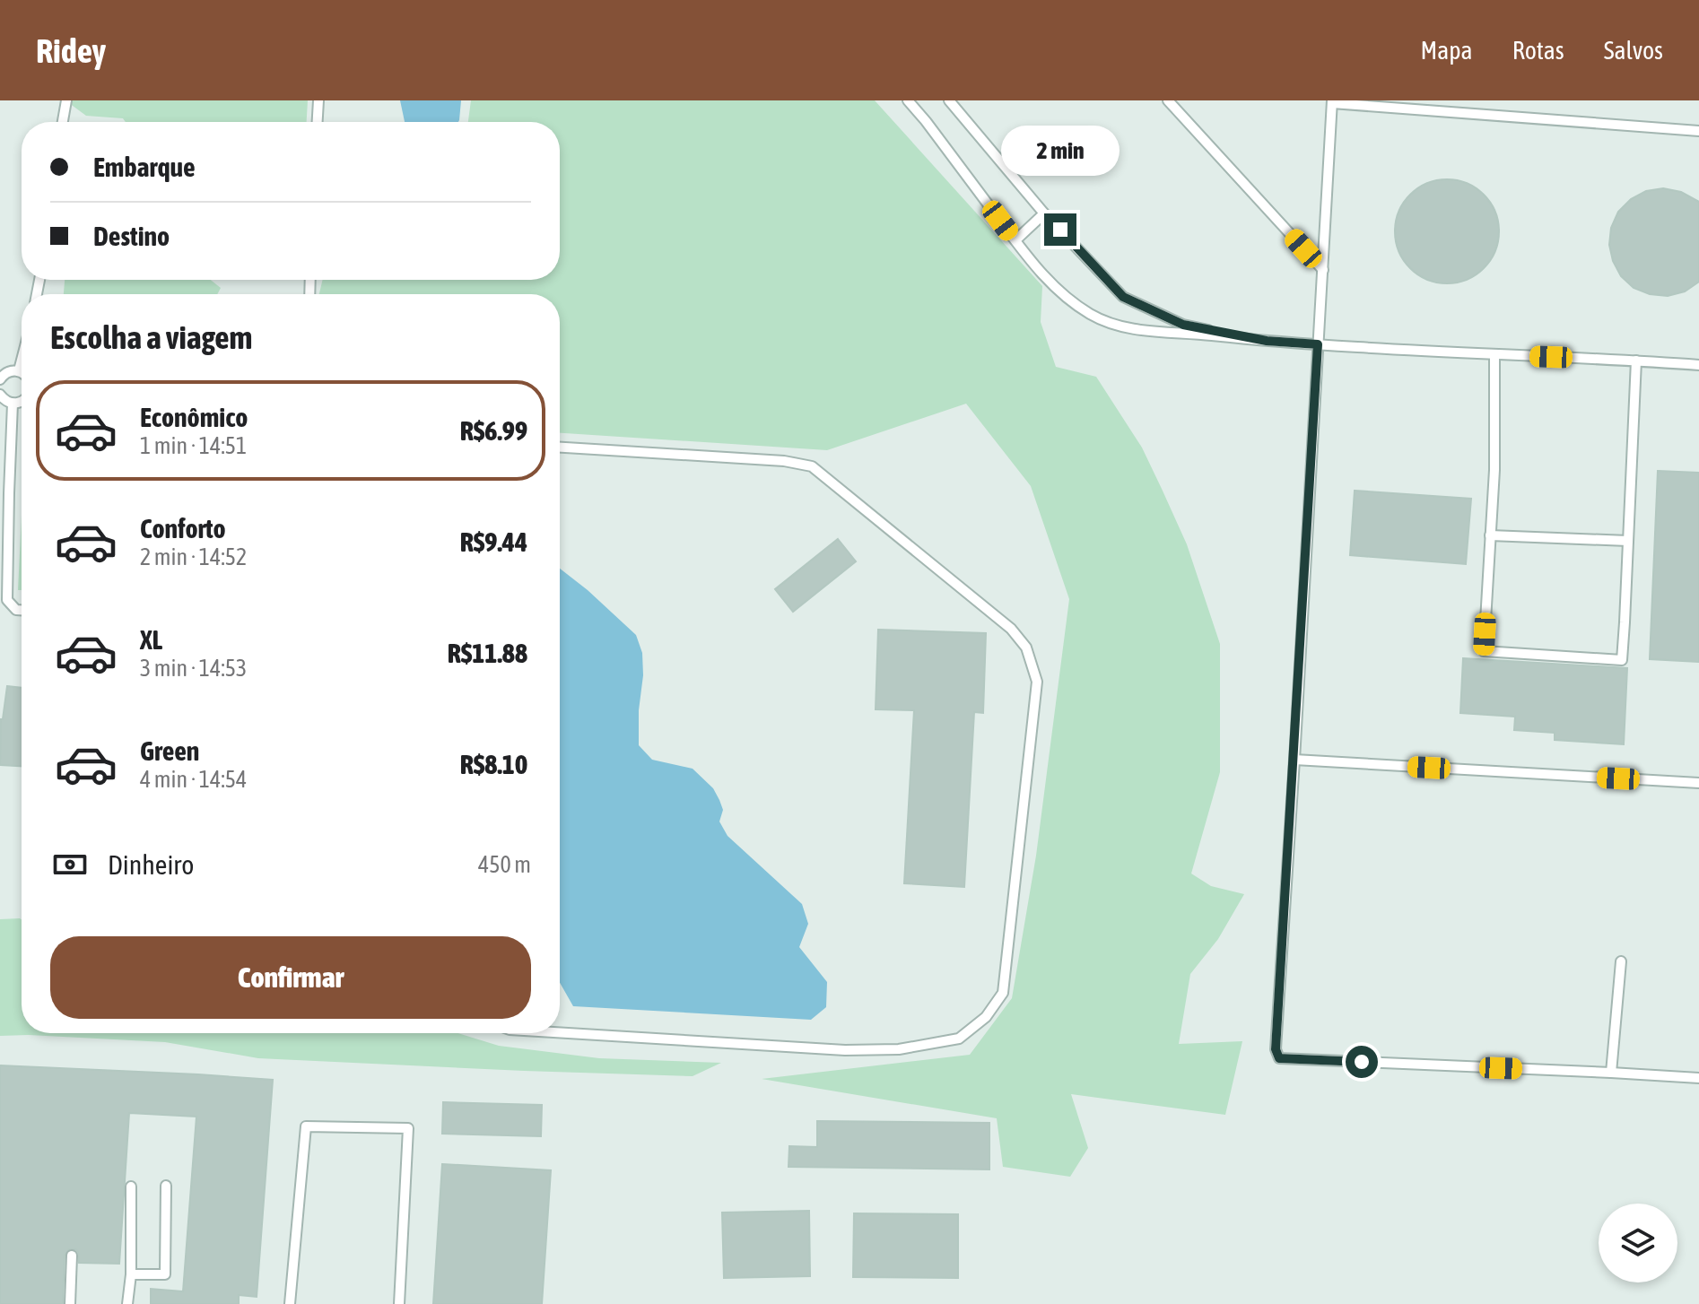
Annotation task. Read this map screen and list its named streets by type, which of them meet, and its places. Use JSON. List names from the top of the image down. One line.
{"page":{"header":"Ridey","nav":["Mapa","Rotas","Salvos"],"banner":["Embarque","Destino"],"bubble":"2 min","heading":"Escolha a viagem","list":[{"name":"Econômico","note":"1 min · 14:51","value":"R$6.99"},{"name":"Conforto","note":"2 min · 14:52","value":"R$9.44"},{"name":"XL","note":"3 min · 14:53","value":"R$11.88"},{"name":"Green","note":"4 min · 14:54","value":"R$8.10"}],"pay":["Dinheiro","450 m"],"buttons":"Confirmar"}}
